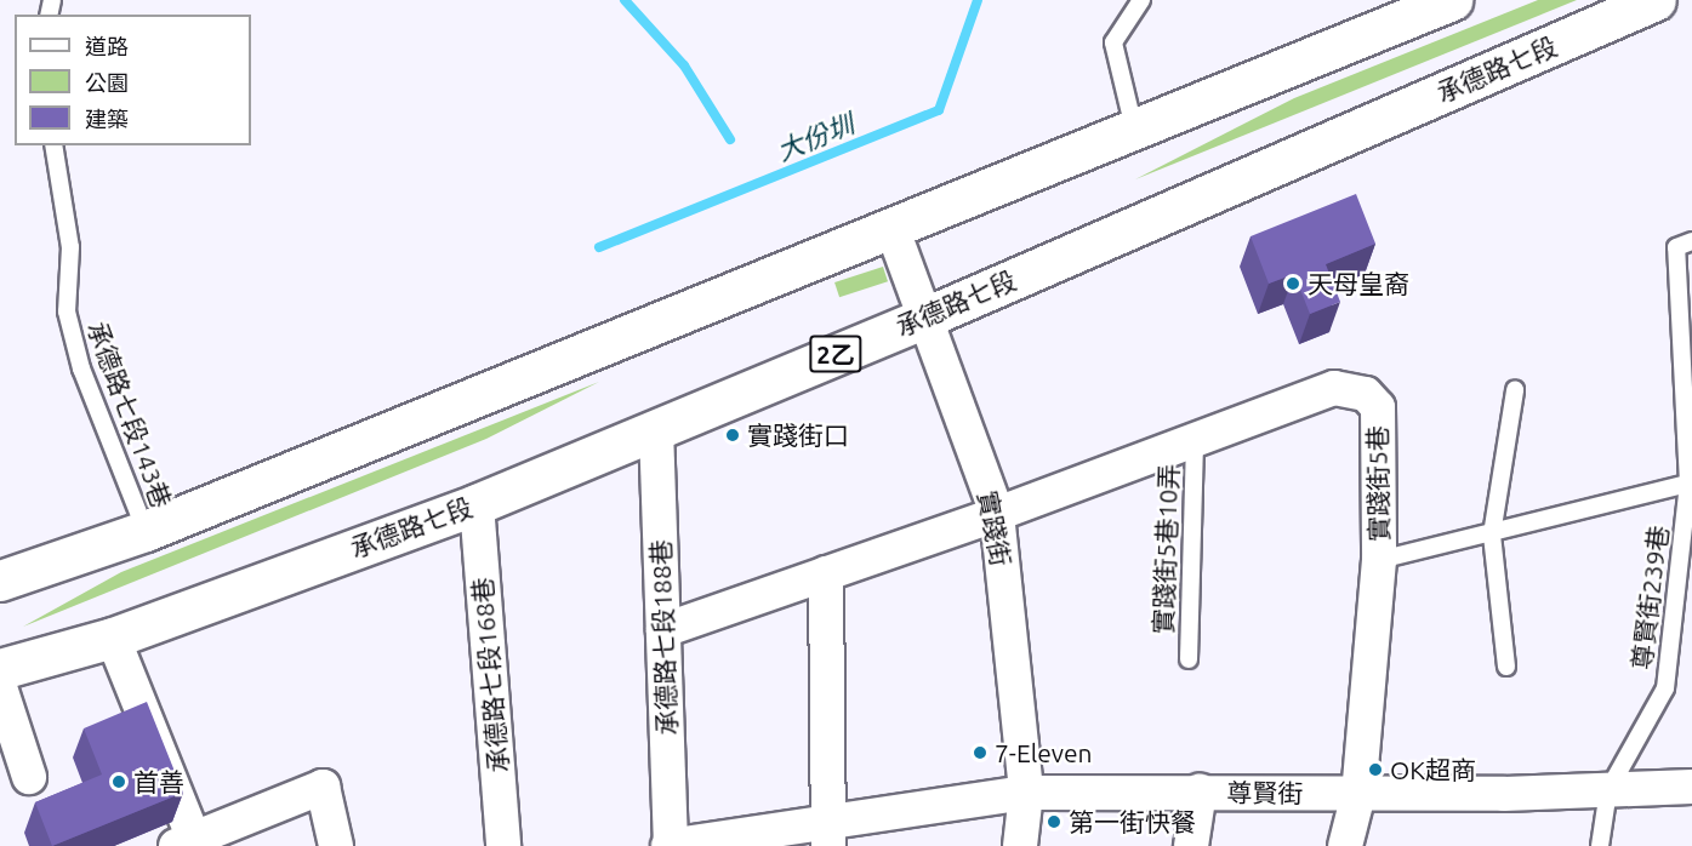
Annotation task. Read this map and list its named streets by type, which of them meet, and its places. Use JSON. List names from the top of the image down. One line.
{"streets":{"main road":["承德路七段","2乙"],"street":["實踐街5巷","實踐街","承德路七段188巷","承德路七段168巷","尊賢街"],"lane":["承德路七段143巷","實踐街5巷10弄","尊賢街239巷"]},"crossings":[["承德路七段","實踐街"],["承德路七段","承德路七段188巷"],["承德路七段","承德路七段168巷"],["實踐街5巷","實踐街"],["實踐街5巷","實踐街5巷10弄"],["實踐街5巷","承德路七段188巷"],["實踐街5巷","尊賢街"],["實踐街","尊賢街"],["尊賢街239巷","尊賢街"],["承德路七段188巷","尊賢街"]],"water":["大份圳"],"places":["天母皇裔","實踐街口","7-Eleven","OK超商","首善","第一街快餐"],"legend":["道路","公園","建築"]}
